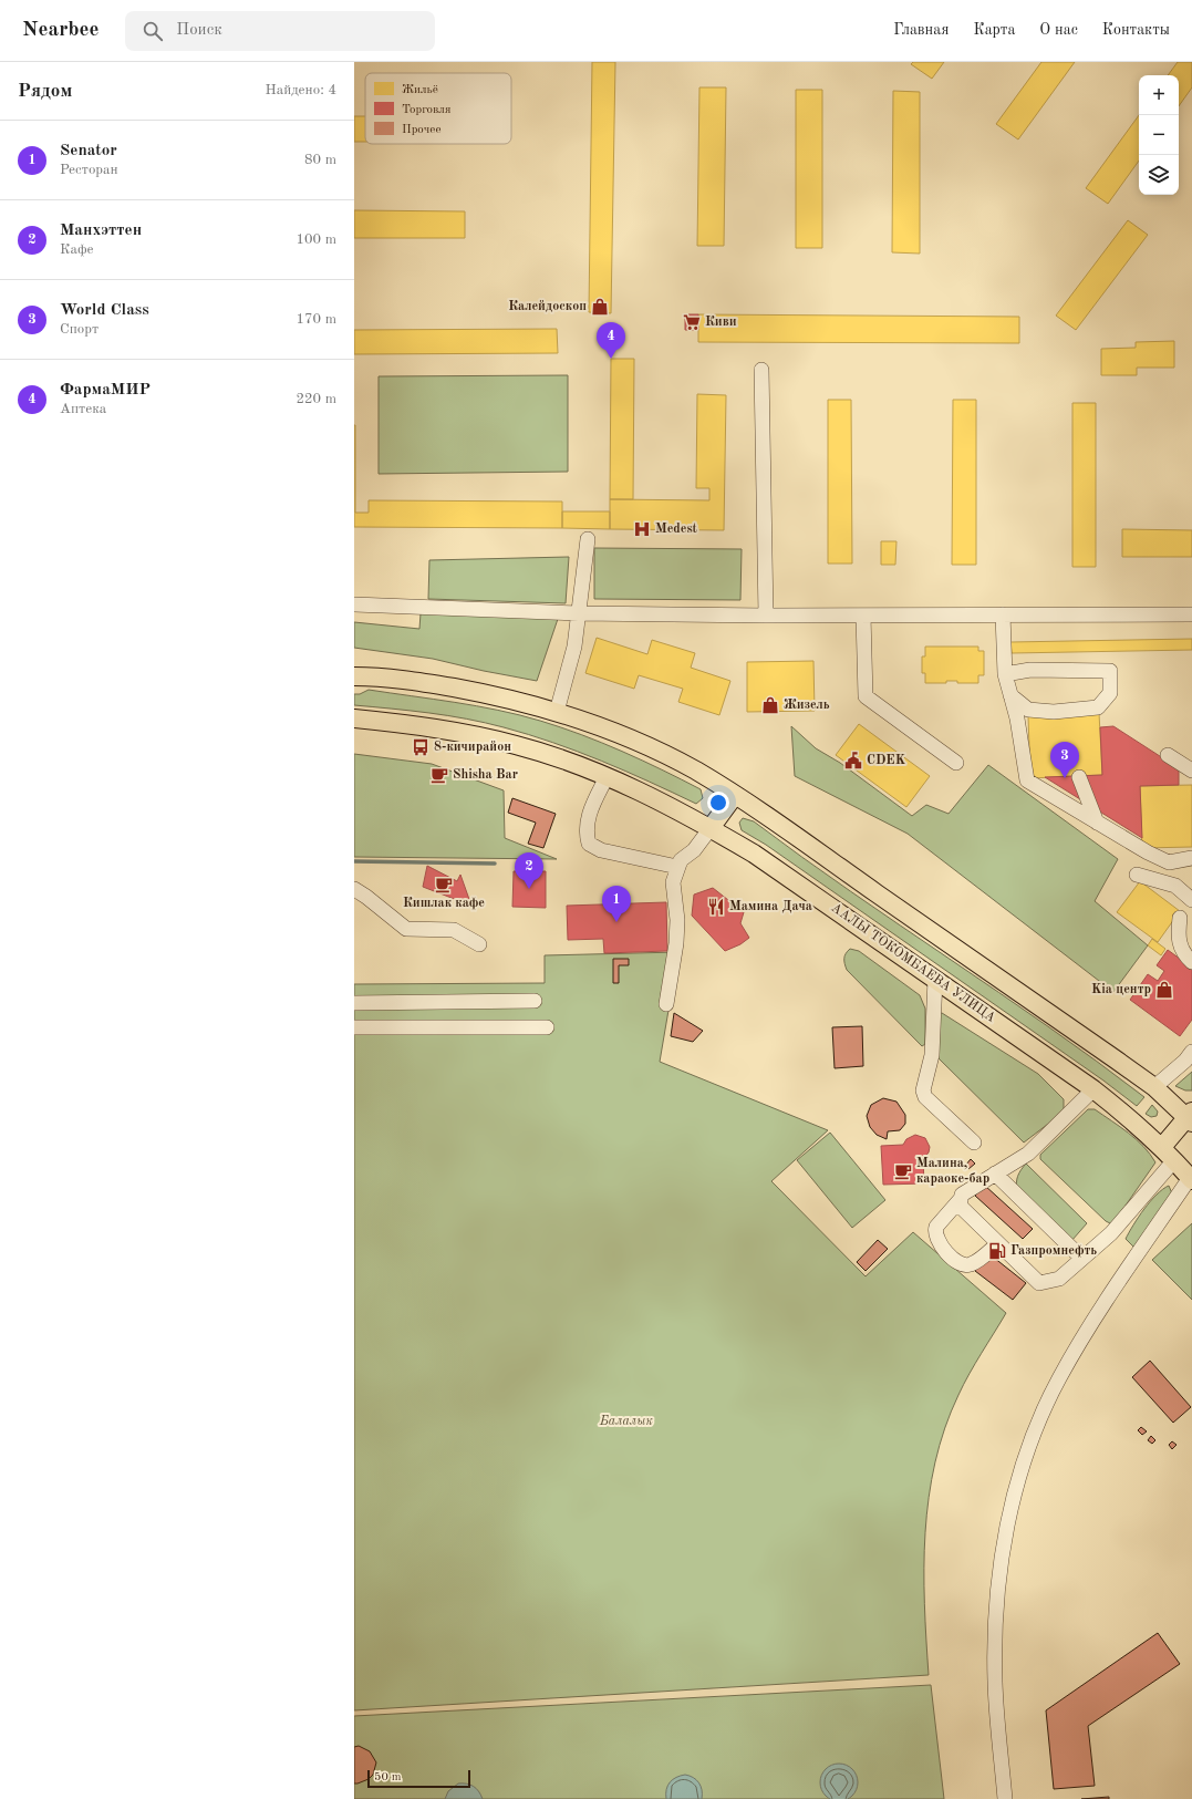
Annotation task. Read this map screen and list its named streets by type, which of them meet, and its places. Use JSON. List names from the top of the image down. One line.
{"streets":{"main road":["ААЛЫ ТОКОМБАЕВА УЛИЦА"]},"parks":["Балалык"],"places":{"shop":["Калейдоскоп","Жизель","Kia центр"],"supermarket":["Киви"],"hospital":["Medest"],"bus stop":["8-кичирайон"],"public building":["CDEK"],"cafe":["Shisha Bar","Кишлак кафе","Малина, караоке-бар"],"restaurant":["Мамина Дача"],"fuel station":["Газпромнефть"]},"legend":["Жильё","Торговля","Прочее"],"scale_bar":"50 m","page":{"header":"Nearbee","search":"Поиск","nav":["Главная","Карта","О нас","Контакты"],"heading":["Рядом","Найдено: 4"],"map_buttons":["+","−"],"list":[{"mark":"1","name":"Senator","note":"Ресторан","value":"80 m"},{"mark":"2","name":"Манхэттен","note":"Кафе","value":"100 m"},{"mark":"3","name":"World Class","note":"Спорт","value":"170 m"},{"mark":"4","name":"ФармаМИР","note":"Аптека","value":"220 m"}],"pins":["4","3","2","1"],"scale":"50 m"}}
